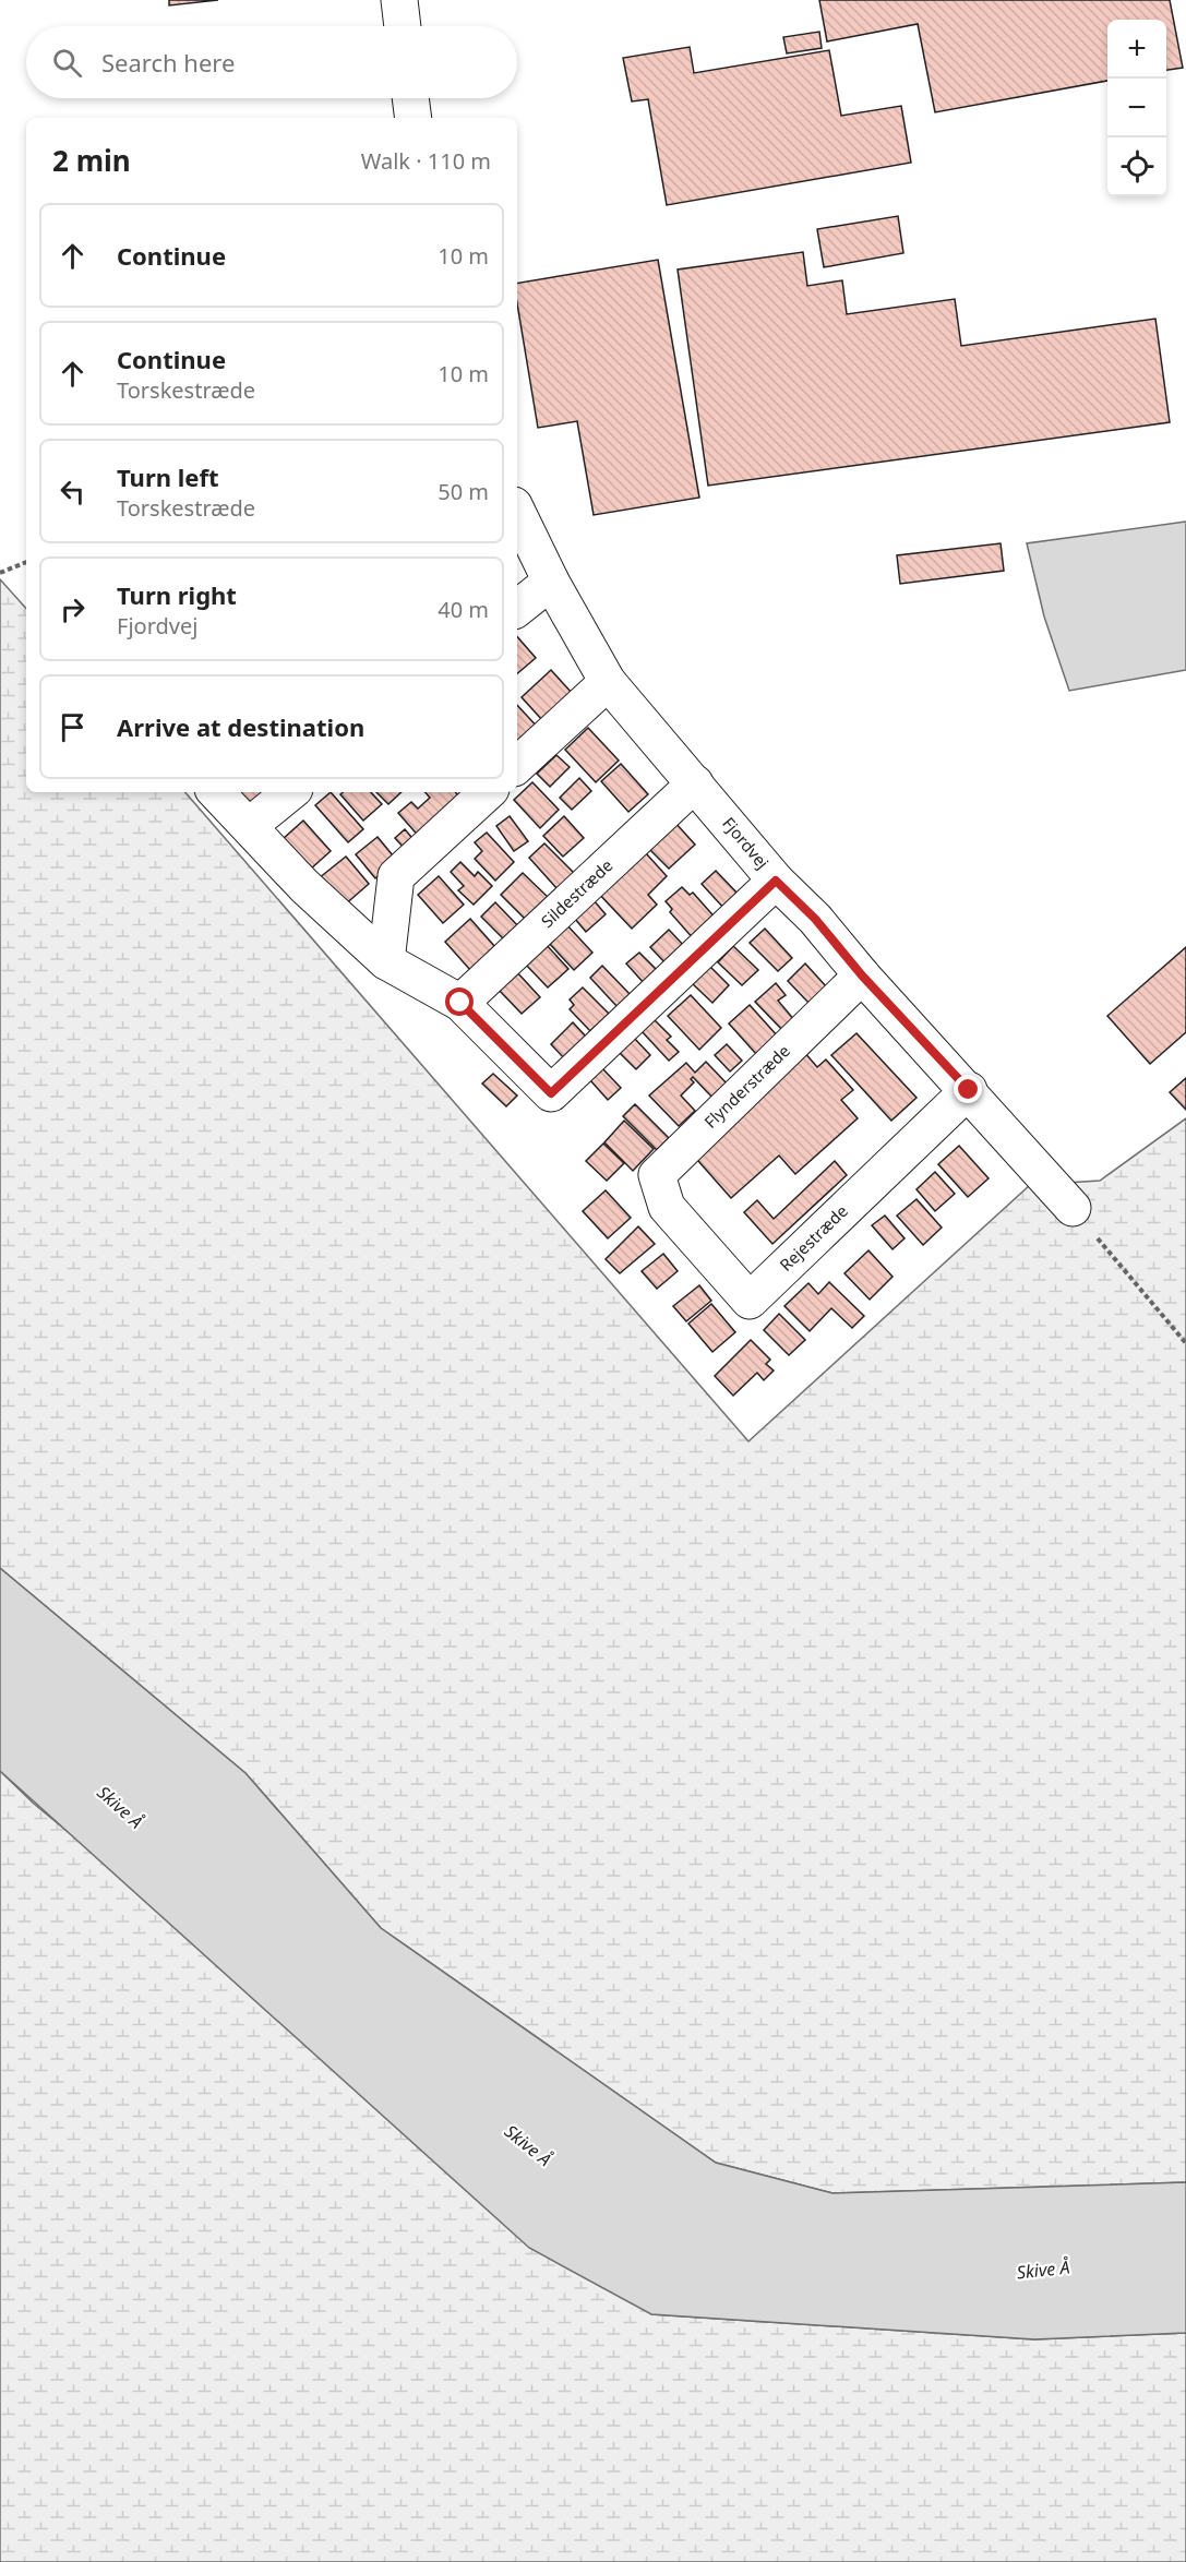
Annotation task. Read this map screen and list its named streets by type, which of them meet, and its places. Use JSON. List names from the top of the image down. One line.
{"streets":{"street":["Fjordvej","Sildestræde","Flynderstræde","Rejestræde"]},"crossings":[["Fjordvej","Sildestræde"],["Fjordvej","Flynderstræde"],["Fjordvej","Rejestræde"],["Flynderstræde","Rejestræde"]],"water":["Skive Å"],"page":{"map_buttons":["+","−"],"search":"Search here","heading":["2 min","Walk · 110 m"],"list":[["Continue","10 m"],["Continue","Torskestræde","10 m"],["Turn left","Torskestræde","50 m"],["Turn right","Fjordvej","40 m"],"Arrive at destination"]}}
